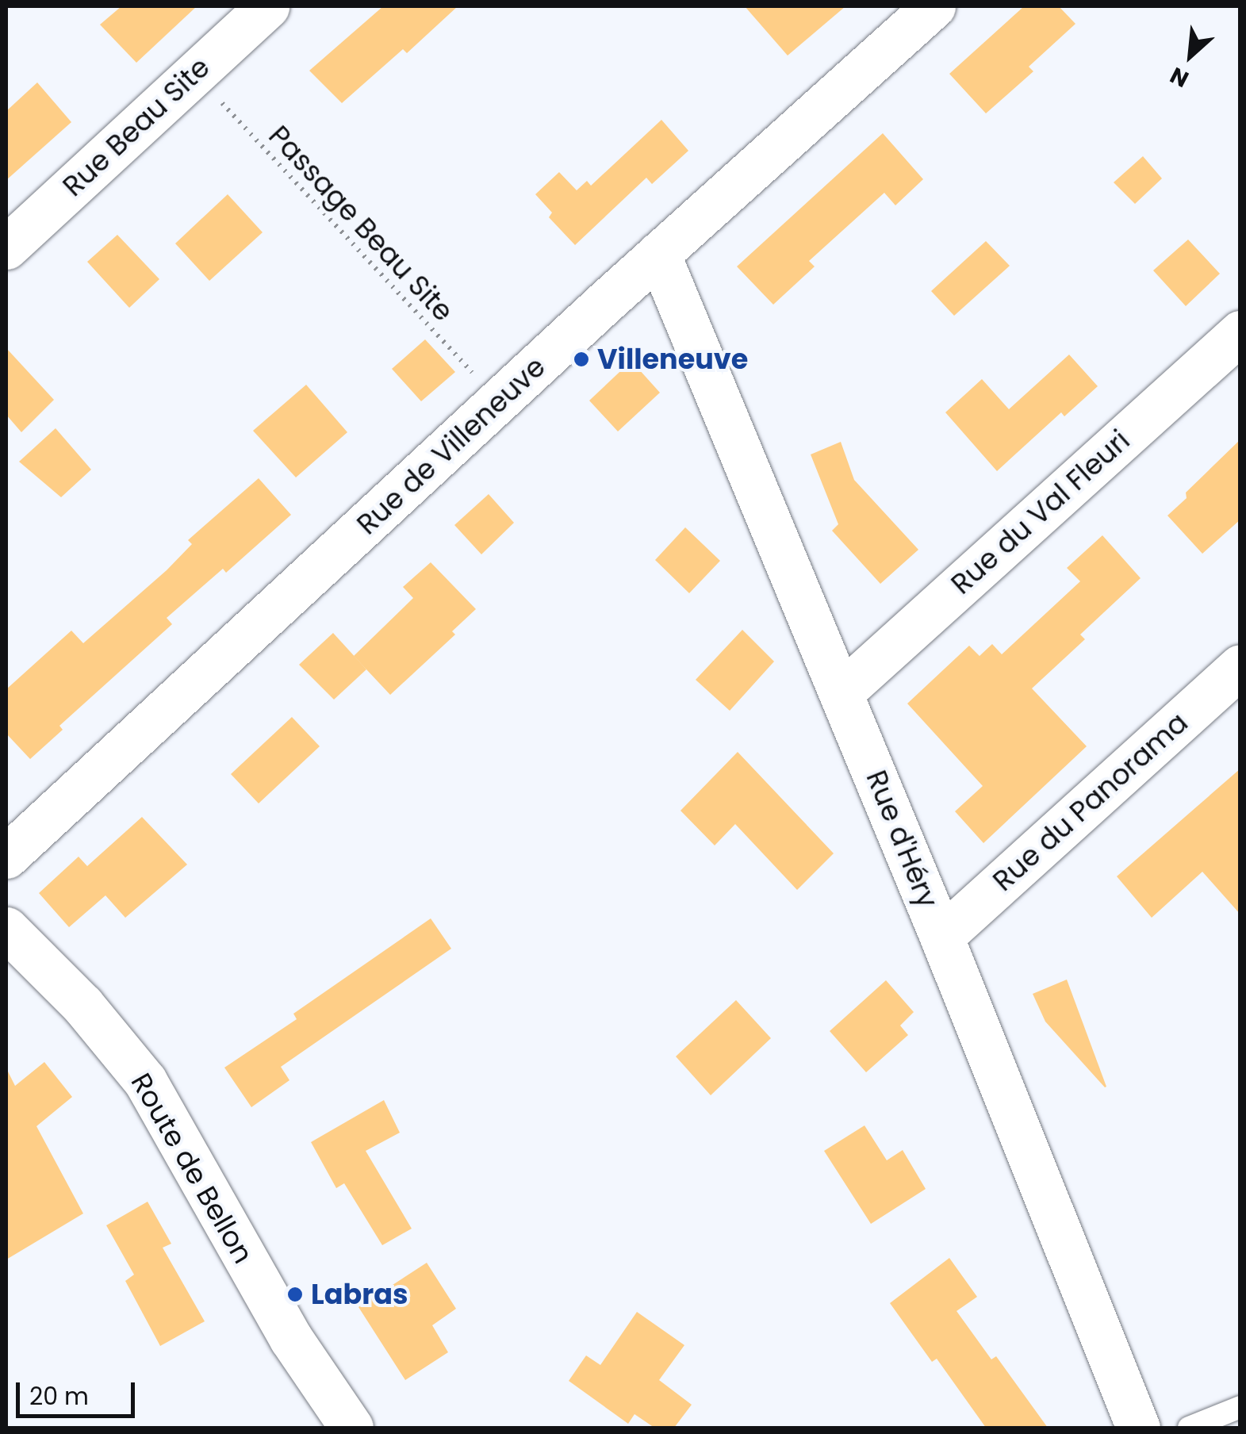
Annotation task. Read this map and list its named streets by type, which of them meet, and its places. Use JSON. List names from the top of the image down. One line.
{"streets":{"street":["Rue Beau Site","Rue de Villeneuve","Rue du Val Fleuri","Rue du Panorama","Rue d'Héry","Route de Bellon"],"path":["Passage Beau Site"]},"crossings":[["Rue Beau Site","Passage Beau Site"],["Passage Beau Site","Rue de Villeneuve"],["Rue de Villeneuve","Rue d'Héry"],["Rue du Val Fleuri","Rue d'Héry"],["Rue du Panorama","Rue d'Héry"]],"places":["Villeneuve","Labras"],"scale_bar":"20 m","north":"bottom left"}
